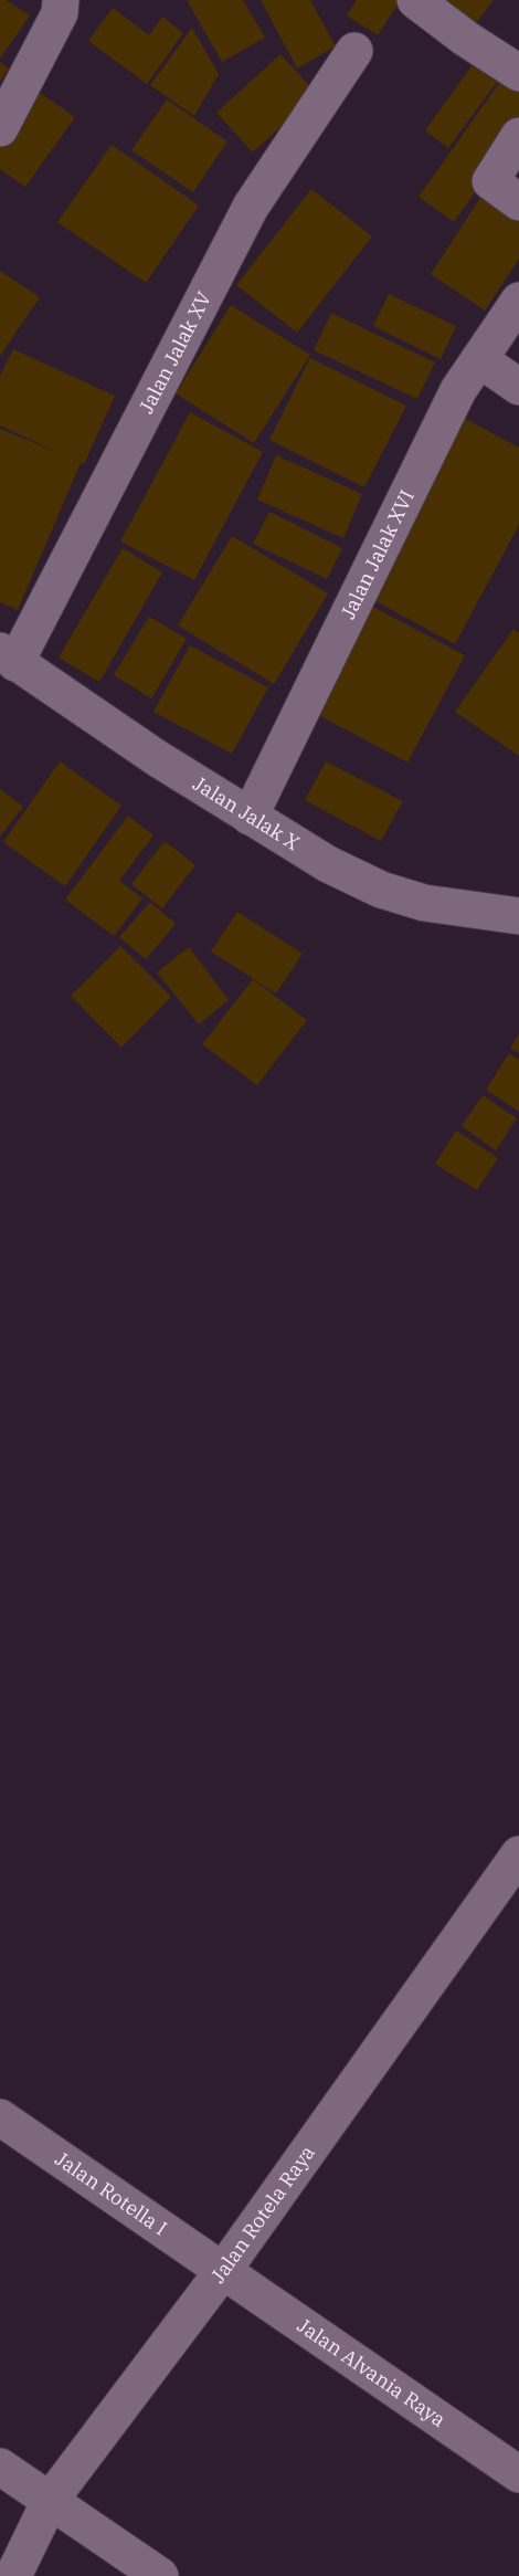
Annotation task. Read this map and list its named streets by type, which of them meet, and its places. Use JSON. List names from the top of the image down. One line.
{"streets":{"street":["Jalan Jalak XV","Jalan Jalak XVI","Jalan Jalak X","Jalan Rotella I","Jalan Rotela Raya","Jalan Alvania Raya"]},"crossings":[["Jalan Jalak XV","Jalan Jalak X"],["Jalan Jalak XVI","Jalan Jalak X"],["Jalan Rotella I","Jalan Rotela Raya"],["Jalan Rotella I","Jalan Alvania Raya"],["Jalan Rotela Raya","Jalan Alvania Raya"]]}
